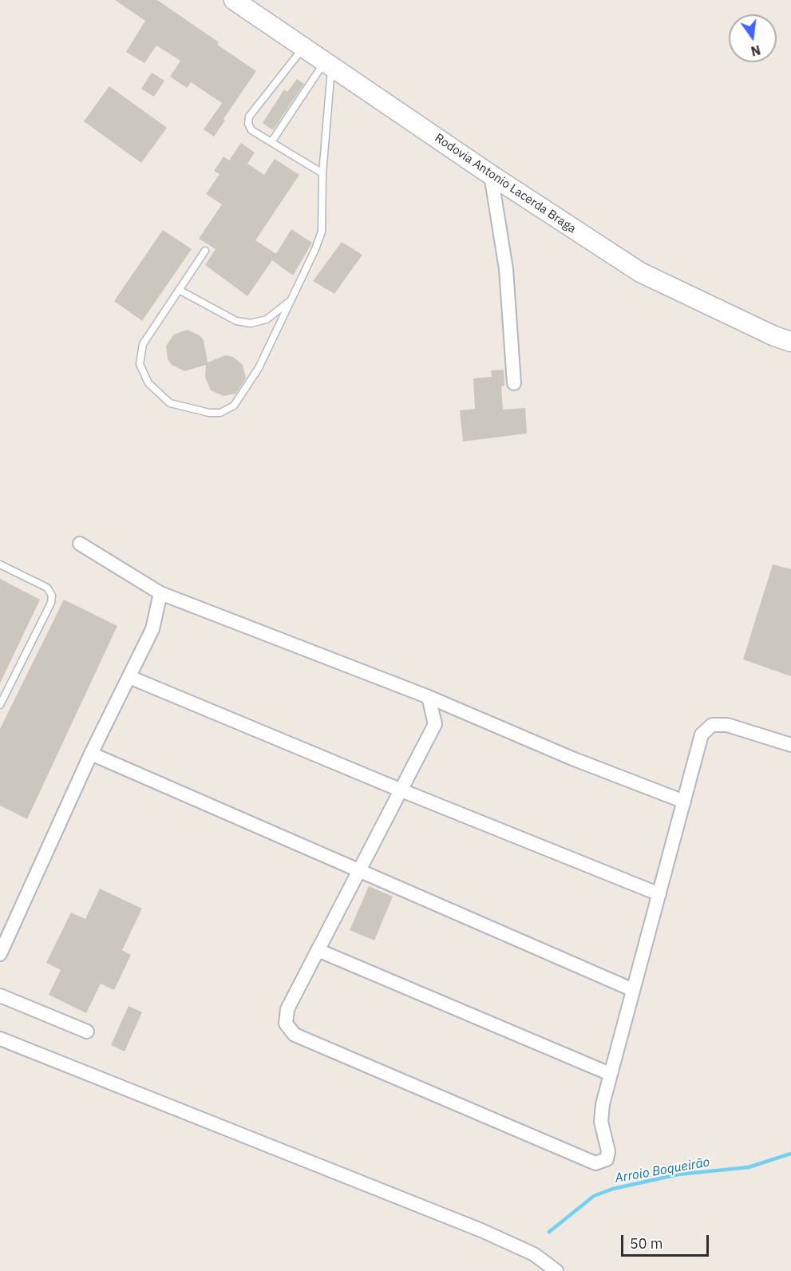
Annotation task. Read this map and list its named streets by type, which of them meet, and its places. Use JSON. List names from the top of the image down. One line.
{"streets":{"main road":["Rodovia Antonio Lacerda Braga"]},"water":["Arroio Boqueirão"],"scale_bar":"50 m","north":"bottom"}
